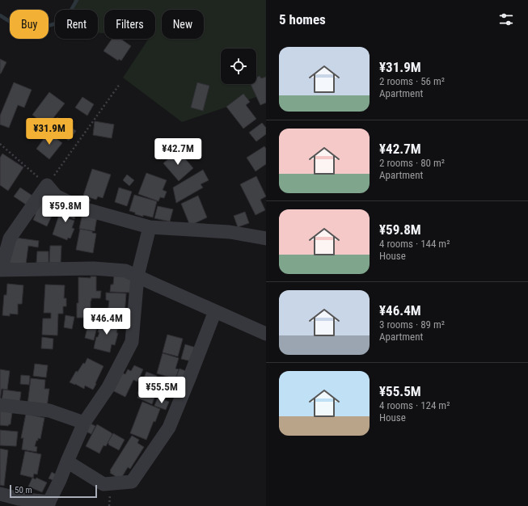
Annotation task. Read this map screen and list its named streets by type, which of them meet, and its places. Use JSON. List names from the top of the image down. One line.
{"scale_bar":"50 m","page":{"heading":"5 homes","chip":["Buy","Rent","Filters","New"],"list":[{"name":"¥31.9M","note":"2 rooms · 56 m² · Apartment"},{"name":"¥42.7M","note":"2 rooms · 80 m² · Apartment"},{"name":"¥59.8M","note":"4 rooms · 144 m² · House"},{"name":"¥46.4M","note":"3 rooms · 89 m² · Apartment"},{"name":"¥55.5M","note":"4 rooms · 124 m² · House"}],"price":["¥31.9M","¥42.7M","¥59.8M","¥46.4M","¥55.5M"],"scale":"50 m"}}
